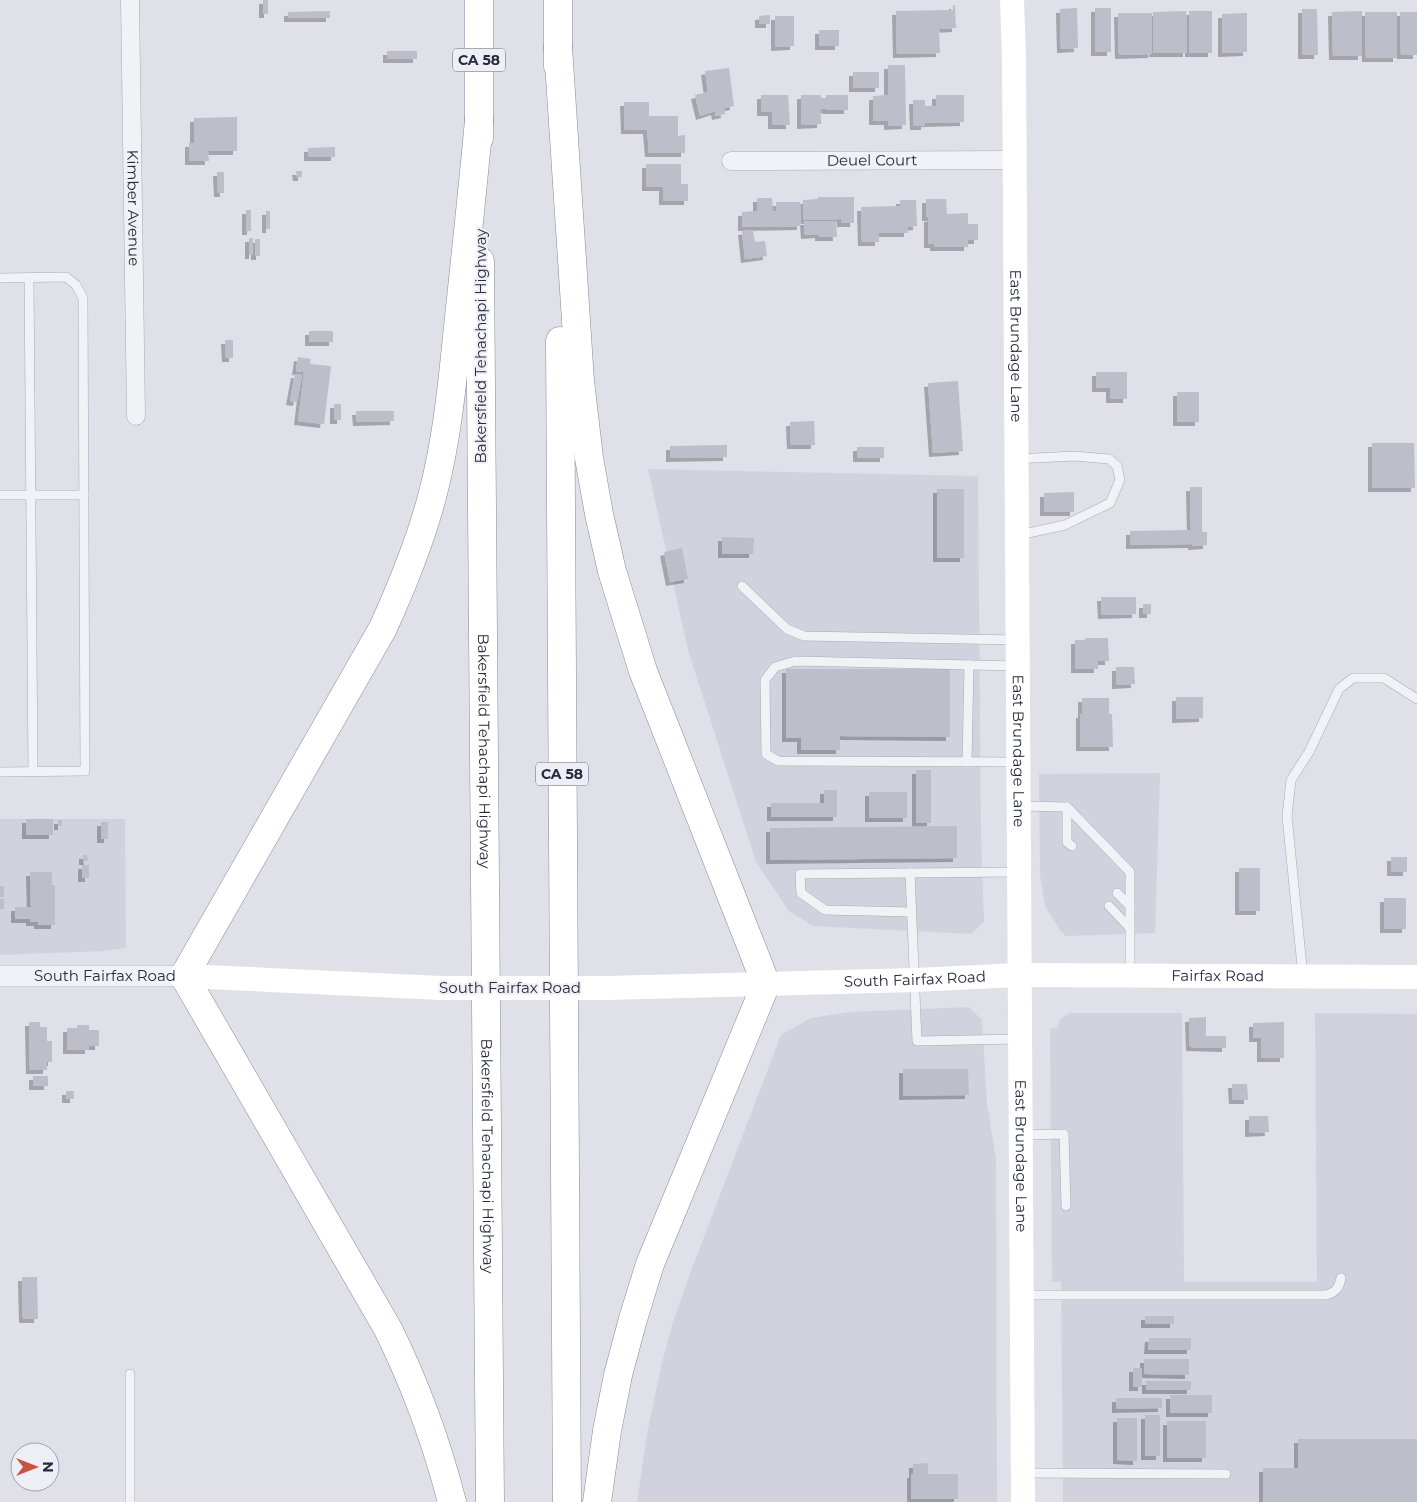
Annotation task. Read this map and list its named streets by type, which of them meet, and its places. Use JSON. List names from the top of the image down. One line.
{"streets":{"highway":["CA 58","Bakersfield Tehachapi Highway"],"main road":["East Brundage Lane","South Fairfax Road","Fairfax Road"],"street":["Deuel Court","Kimber Avenue"]},"crossings":[["Deuel Court","East Brundage Lane"],["East Brundage Lane","South Fairfax Road"],["East Brundage Lane","Fairfax Road"],["South Fairfax Road","Fairfax Road"]],"north":"right"}
